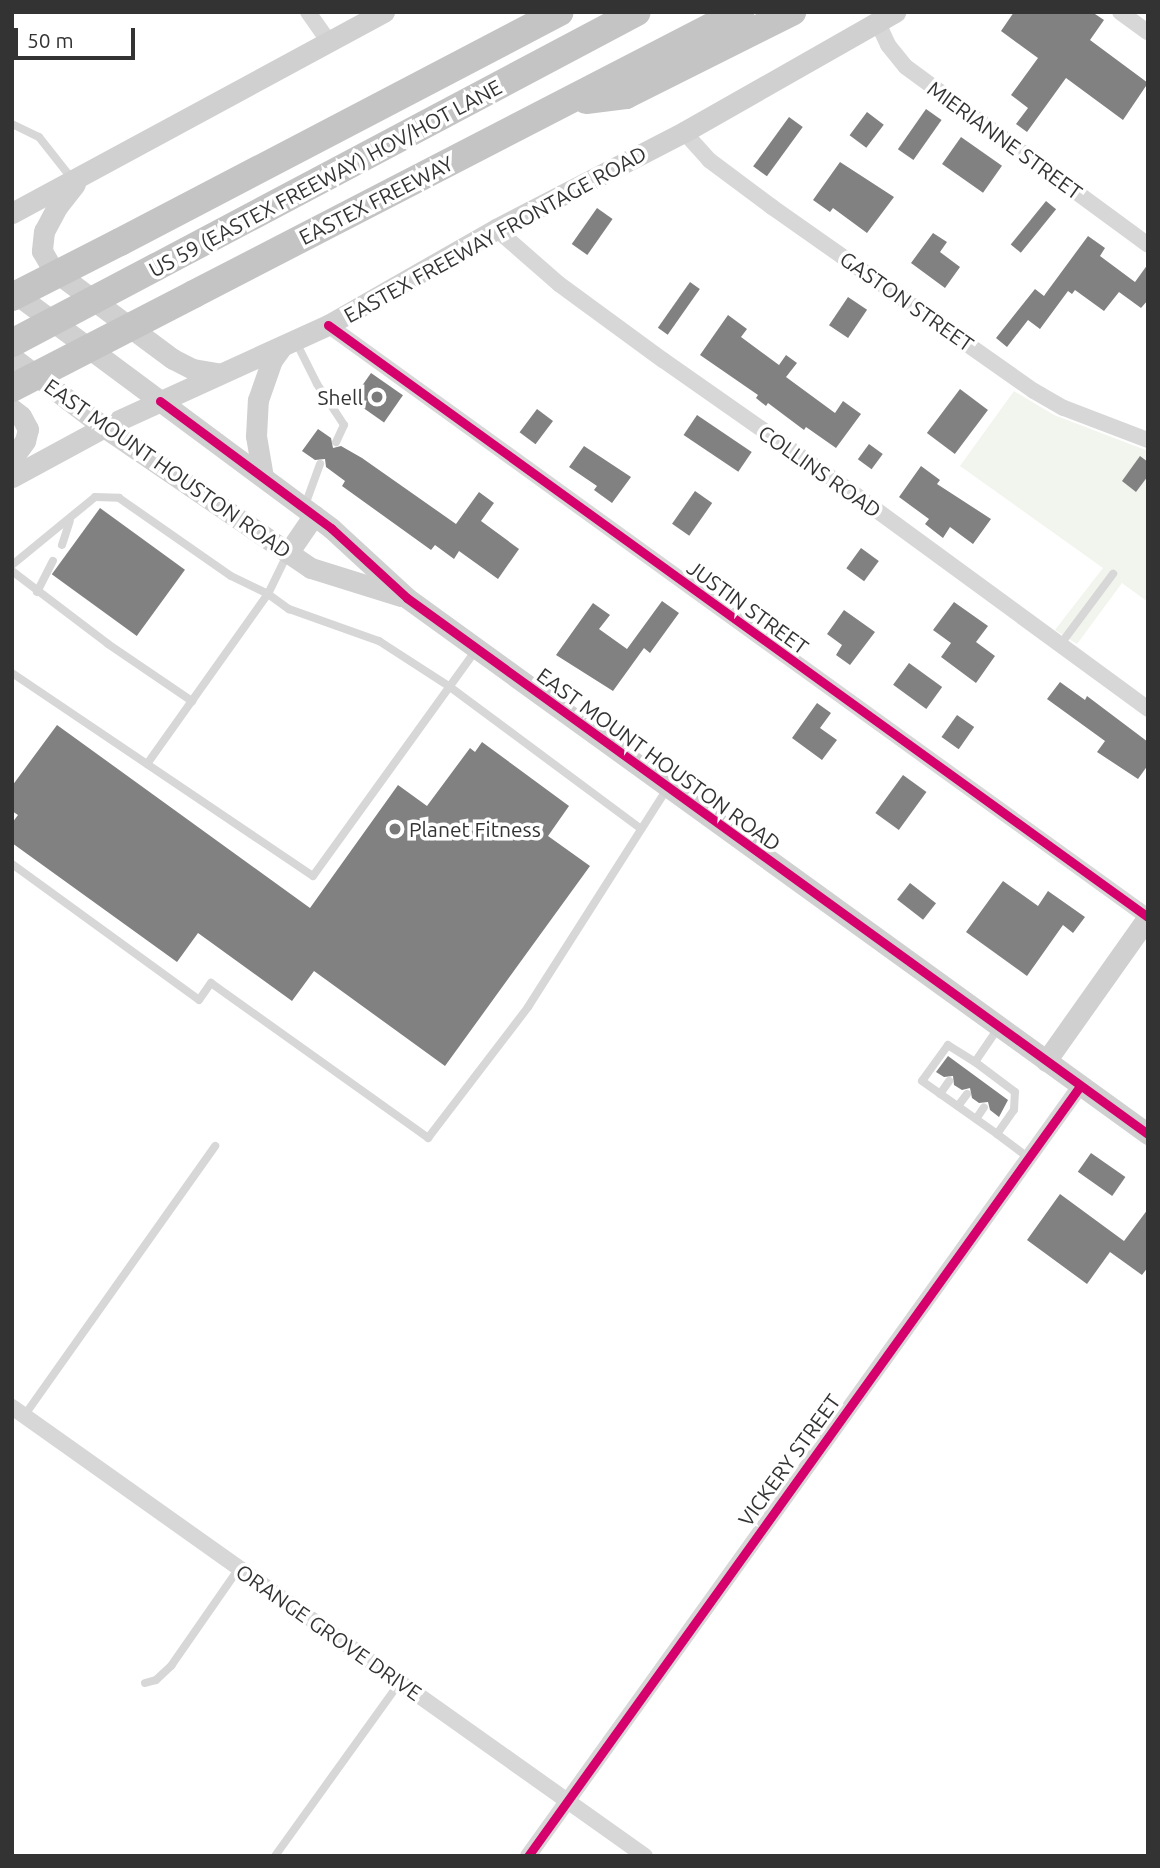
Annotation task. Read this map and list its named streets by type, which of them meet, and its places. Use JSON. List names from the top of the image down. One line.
{"streets":{"highway":["US 59 (EASTEX FREEWAY) HOV/HOT LANE","EASTEX FREEWAY"],"main road":["EASTEX FREEWAY FRONTAGE ROAD","EAST MOUNT HOUSTON ROAD"],"street":["MIERIANNE STREET","GASTON STREET","COLLINS ROAD","JUSTIN STREET","VICKERY STREET","ORANGE GROVE DRIVE"]},"crossings":[["MIERIANNE STREET","EASTEX FREEWAY FRONTAGE ROAD"],["EASTEX FREEWAY FRONTAGE ROAD","GASTON STREET"],["EASTEX FREEWAY FRONTAGE ROAD","EAST MOUNT HOUSTON ROAD"],["EASTEX FREEWAY FRONTAGE ROAD","COLLINS ROAD"],["EASTEX FREEWAY FRONTAGE ROAD","JUSTIN STREET"],["EAST MOUNT HOUSTON ROAD","VICKERY STREET"],["VICKERY STREET","ORANGE GROVE DRIVE"]],"places":["Shell","Planet Fitness"],"scale_bar":"50 m"}
